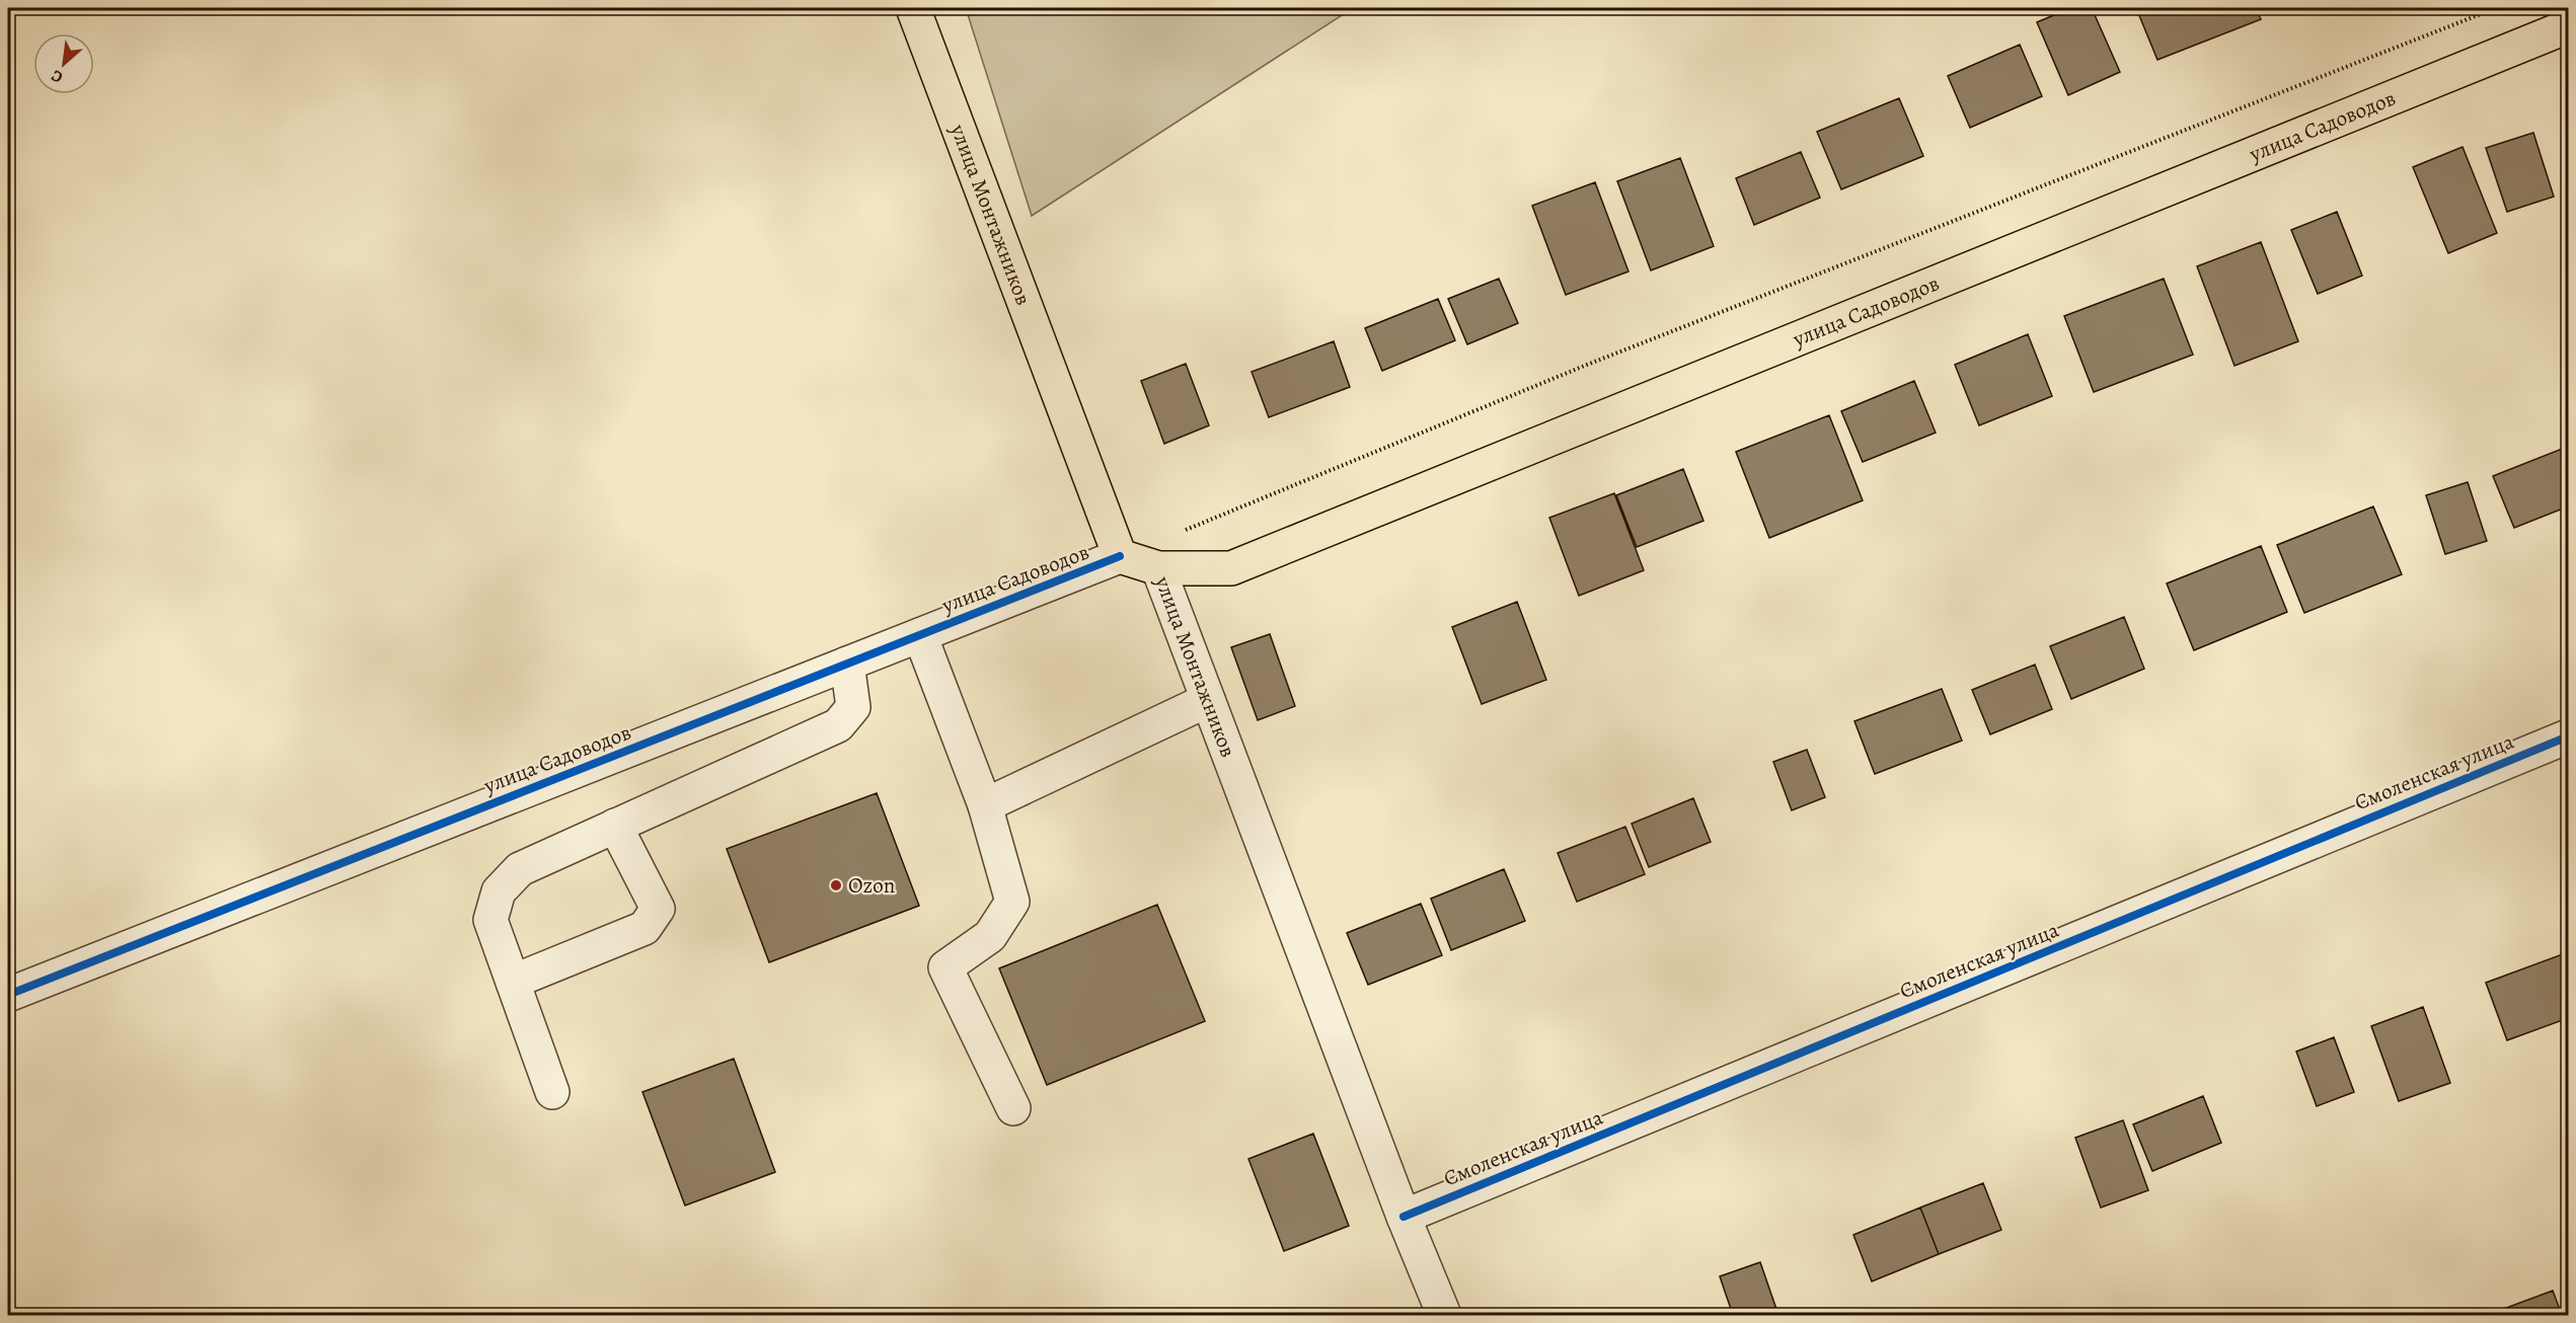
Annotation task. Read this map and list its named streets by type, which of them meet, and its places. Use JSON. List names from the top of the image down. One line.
{"streets":{"main road":["улица Садоводов","улица Монтажников"],"street":["Смоленская улица"]},"crossings":[["улица Садоводов","улица Монтажников"],["улица Монтажников","Смоленская улица"]],"places":["Ozon"],"north":"bottom left"}
